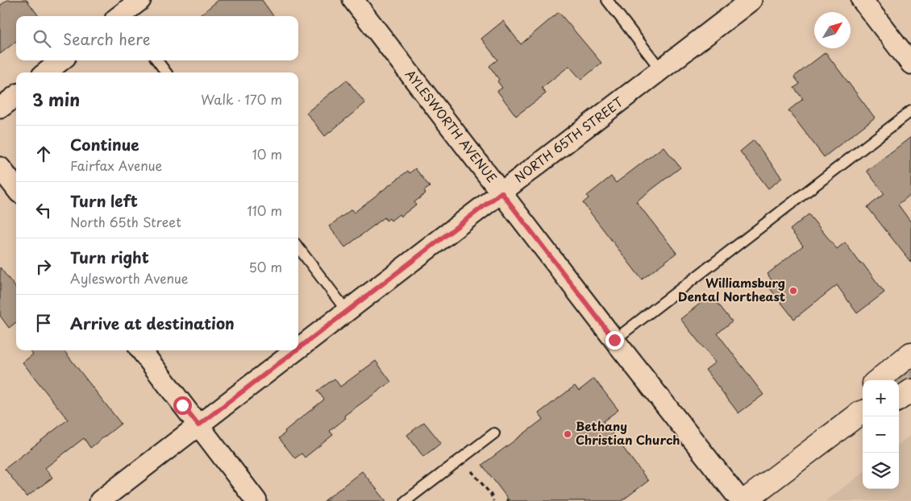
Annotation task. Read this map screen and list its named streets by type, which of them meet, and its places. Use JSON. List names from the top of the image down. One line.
{"streets":{"street":["AYLESWORTH AVENUE","NORTH 65TH STREET"]},"crossings":[["AYLESWORTH AVENUE","NORTH 65TH STREET"]],"places":["Williamsburg Dental Northeast","Bethany Christian Church"],"north":"top right","page":{"search":"Search here","heading":["3 min","Walk · 170 m"],"list":[["Continue","Fairfax Avenue","10 m"],["Turn left","North 65th Street","110 m"],["Turn right","Aylesworth Avenue","50 m"],"Arrive at destination"],"map_buttons":["+","−"]}}
